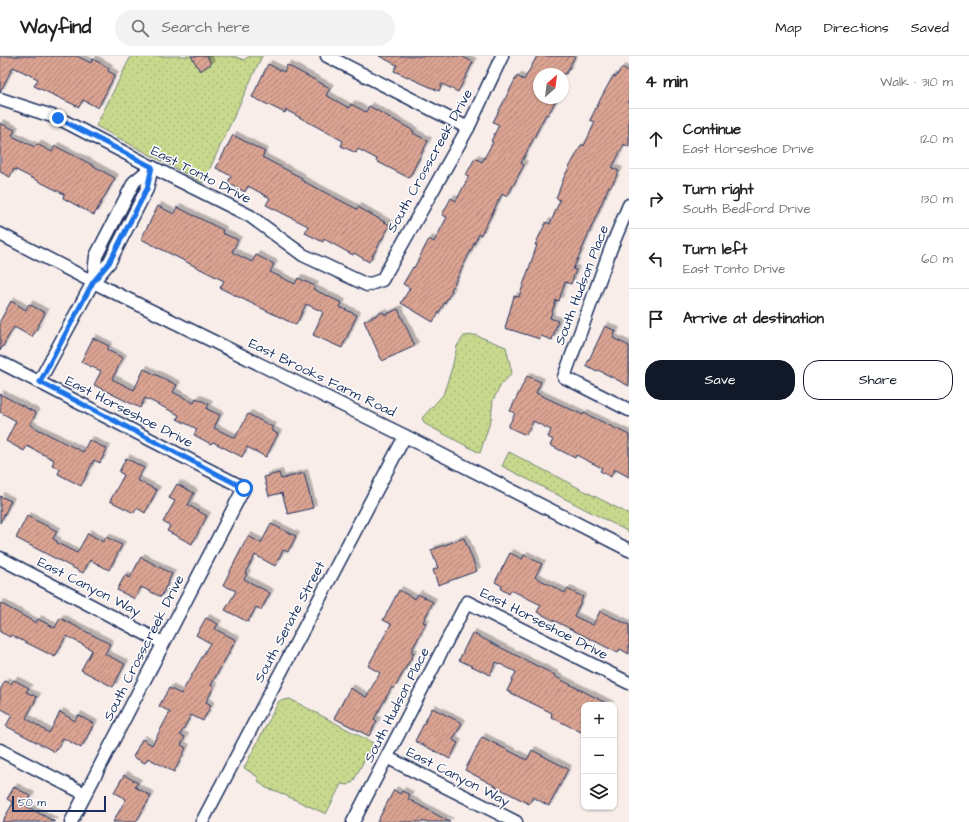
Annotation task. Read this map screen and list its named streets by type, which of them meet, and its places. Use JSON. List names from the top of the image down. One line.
{"streets":{"street":["South Crosscreek Drive","East Tonto Drive","South Hudson Place","East Brooks Farm Road","East Horseshoe Drive","East Canyon Way","South Senate Street"]},"crossings":[["South Crosscreek Drive","East Tonto Drive"],["South Crosscreek Drive","East Horseshoe Drive"],["South Crosscreek Drive","East Canyon Way"],["South Hudson Place","East Horseshoe Drive"],["South Hudson Place","East Canyon Way"],["East Brooks Farm Road","South Senate Street"]],"scale_bar":"50 m","north":"top right","page":{"header":"Wayfind","search":"Search here","nav":["Map","Directions","Saved"],"heading":["4 min","Walk · 310 m"],"list":[["Continue","East Horseshoe Drive","120 m"],["Turn right","South Bedford Drive","130 m"],["Turn left","East Tonto Drive","60 m"],"Arrive at destination"],"buttons":["Save","Share"],"map_buttons":["+","−"],"scale":"50 m"}}
